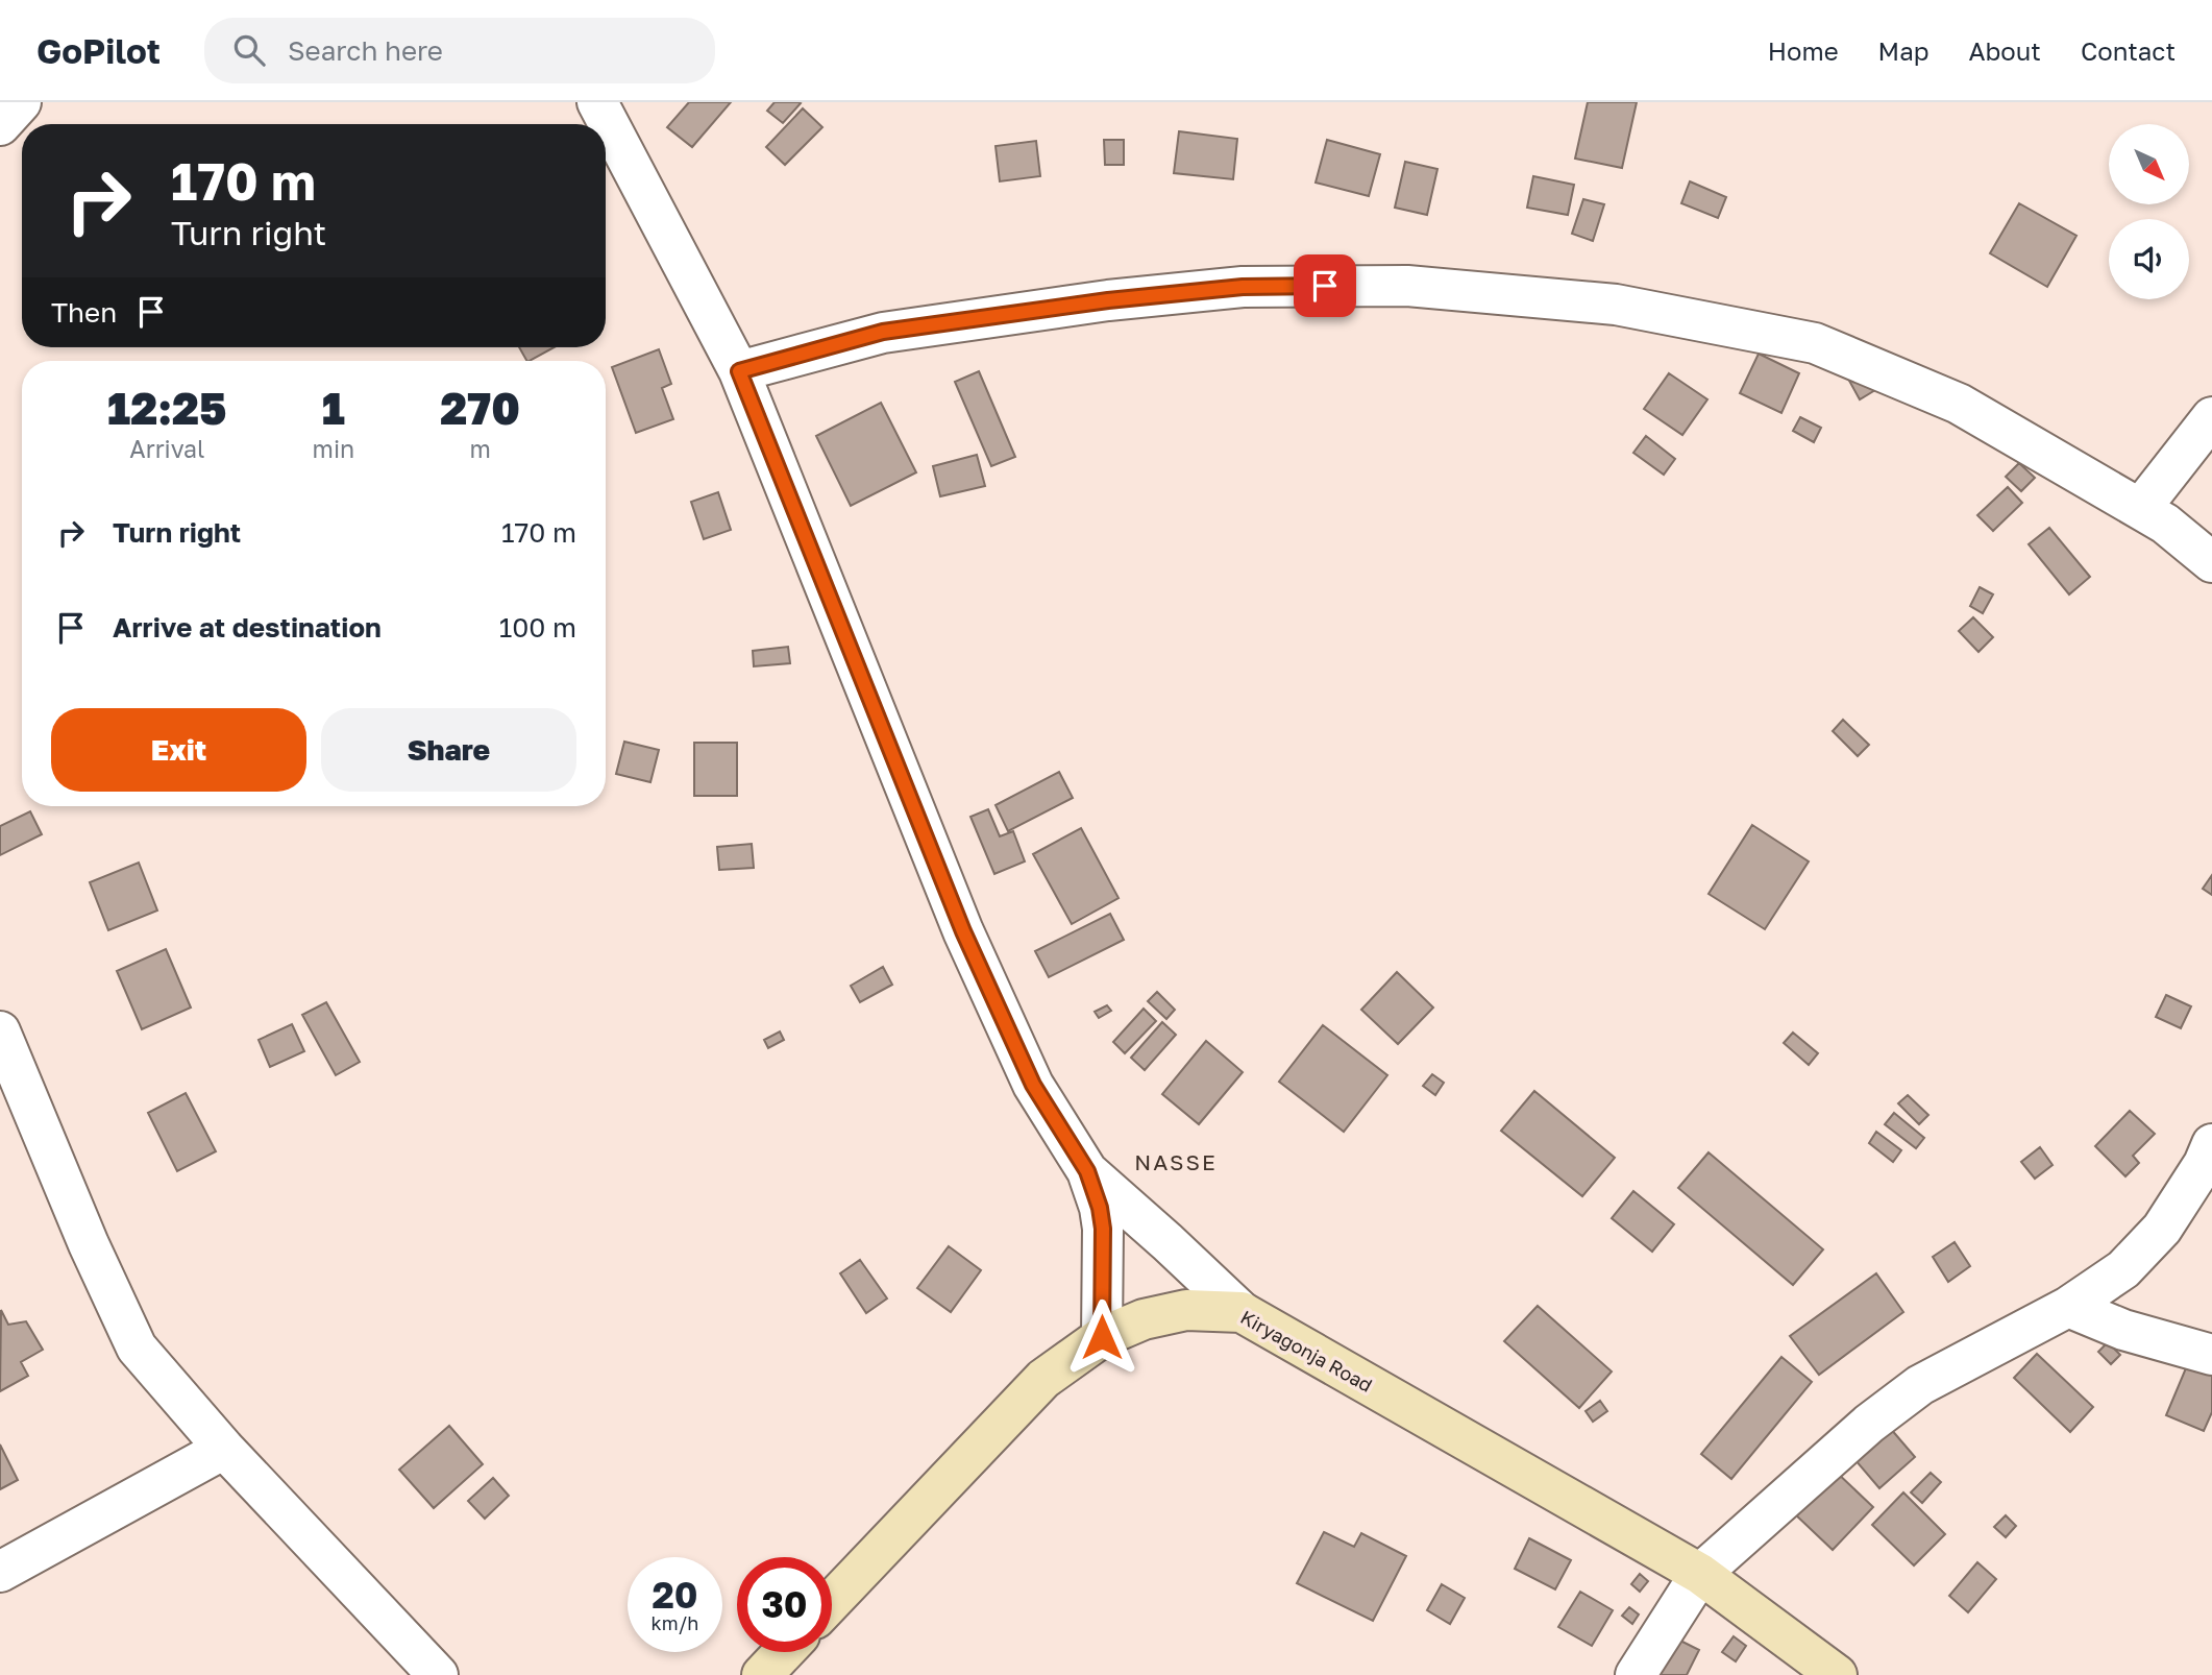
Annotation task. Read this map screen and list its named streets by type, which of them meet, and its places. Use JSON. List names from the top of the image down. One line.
{"streets":{"street":["Kiryagonja Road"]},"districts":["NASSE"],"north":"bottom right","page":{"header":"GoPilot","search":"Search here","nav":["Home","Map","About","Contact"],"turn":["170 m","Turn right"],"then":"Then","eta":["12:25","Arrival","1","min","270","m"],"list":[{"name":"Turn right","value":"170 m"},{"name":"Arrive at destination","value":"100 m"}],"buttons":["Exit","Share"],"speed":"20 km/h","limit":"30"}}
